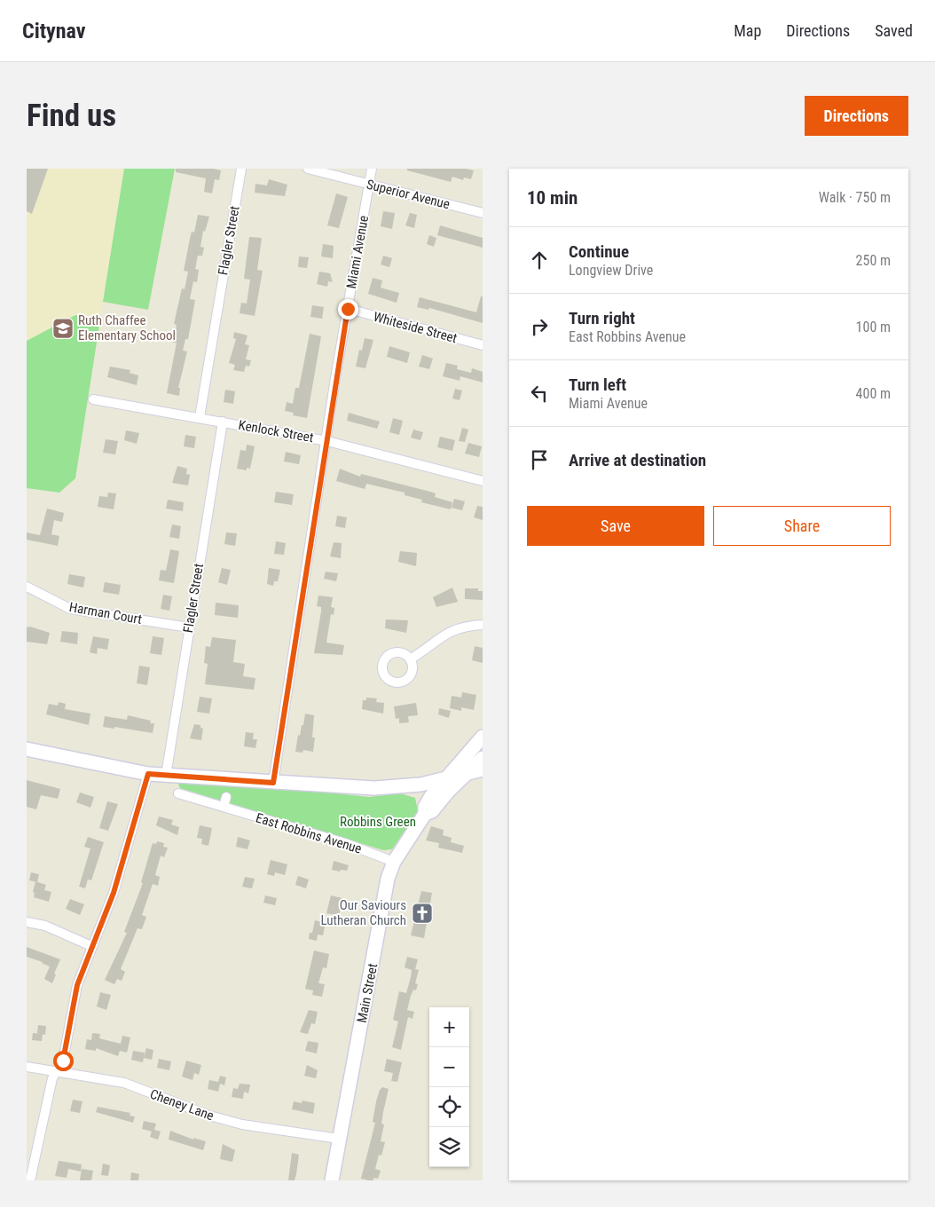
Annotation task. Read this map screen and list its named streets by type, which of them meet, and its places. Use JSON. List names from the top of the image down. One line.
{"streets":{"main road":["Main Street"],"street":["Superior Avenue","Flagler Street","Miami Avenue","Whiteside Street","Kenlock Street","Harman Court","East Robbins Avenue","Cheney Lane"]},"crossings":[["Superior Avenue","Miami Avenue"],["Flagler Street","Kenlock Street"],["Flagler Street","Harman Court"],["Miami Avenue","Whiteside Street"],["Miami Avenue","Kenlock Street"],["East Robbins Avenue","Main Street"],["Main Street","Cheney Lane"]],"parks":["Robbins Green"],"places":{"school or university":["Ruth Chaffee Elementary School"],"church":["Our Saviours Lutheran Church"]},"page":{"header":"Citynav","nav":["Map","Directions","Saved"],"buttons":["Directions",["Save","Share"]],"title":"Find us","heading":["10 min","Walk · 750 m"],"list":[["Continue","Longview Drive","250 m"],["Turn right","East Robbins Avenue","100 m"],["Turn left","Miami Avenue","400 m"],"Arrive at destination"],"map_buttons":["+","−"]}}
